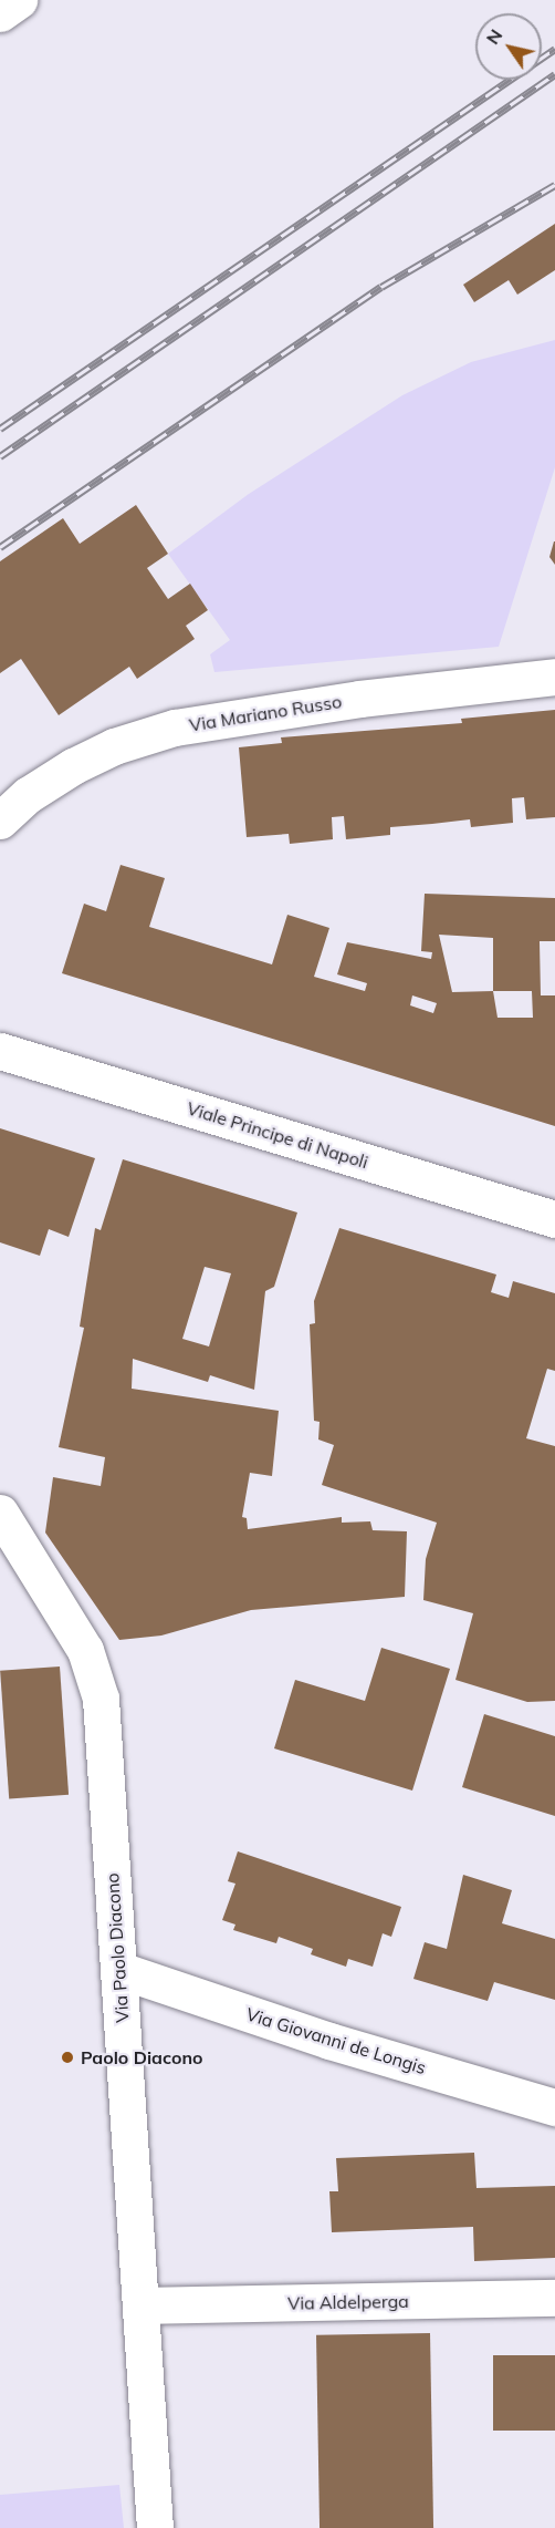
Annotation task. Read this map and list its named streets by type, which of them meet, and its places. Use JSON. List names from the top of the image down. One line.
{"streets":{"street":["Via Mariano Russo","Viale Principe di Napoli","Via Paolo Diacono","Via Giovanni de Longis","Via Aldelperga"]},"crossings":[["Via Paolo Diacono","Via Giovanni de Longis"],["Via Paolo Diacono","Via Aldelperga"]],"places":["Paolo Diacono"],"north":"top left"}
